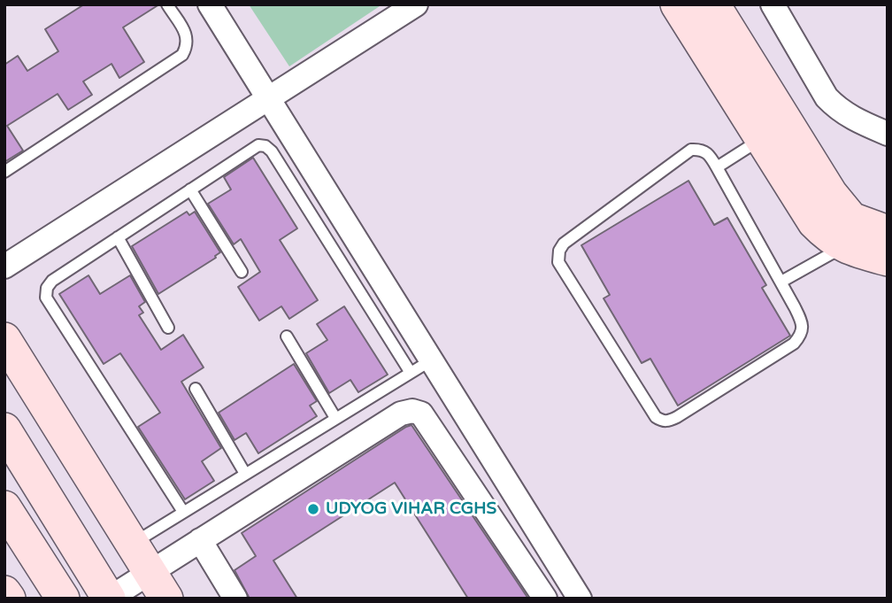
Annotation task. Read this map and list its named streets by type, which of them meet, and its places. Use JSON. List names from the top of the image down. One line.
{"places":["UDYOG VIHAR CGHS"]}
